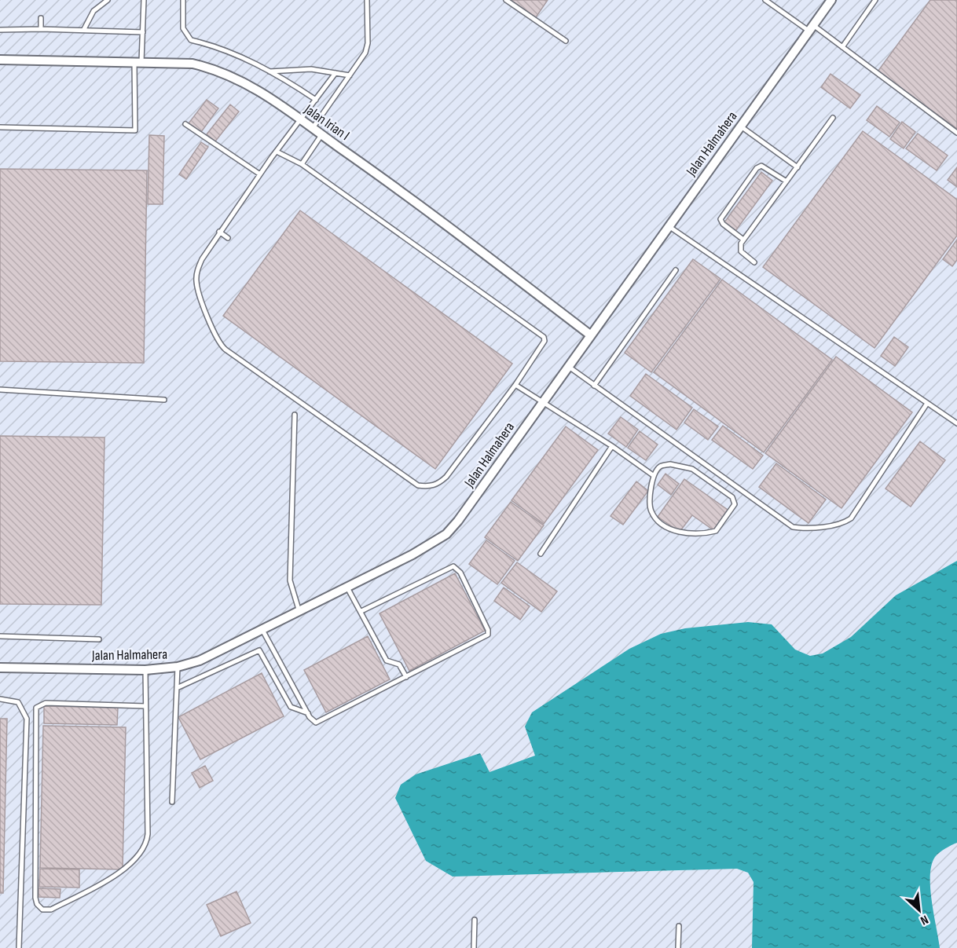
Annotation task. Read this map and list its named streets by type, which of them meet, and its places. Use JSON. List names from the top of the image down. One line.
{"streets":{"street":["Jalan Irian I","Jalan Halmahera"]},"crossings":[["Jalan Irian I","Jalan Halmahera"]],"north":"bottom right"}
